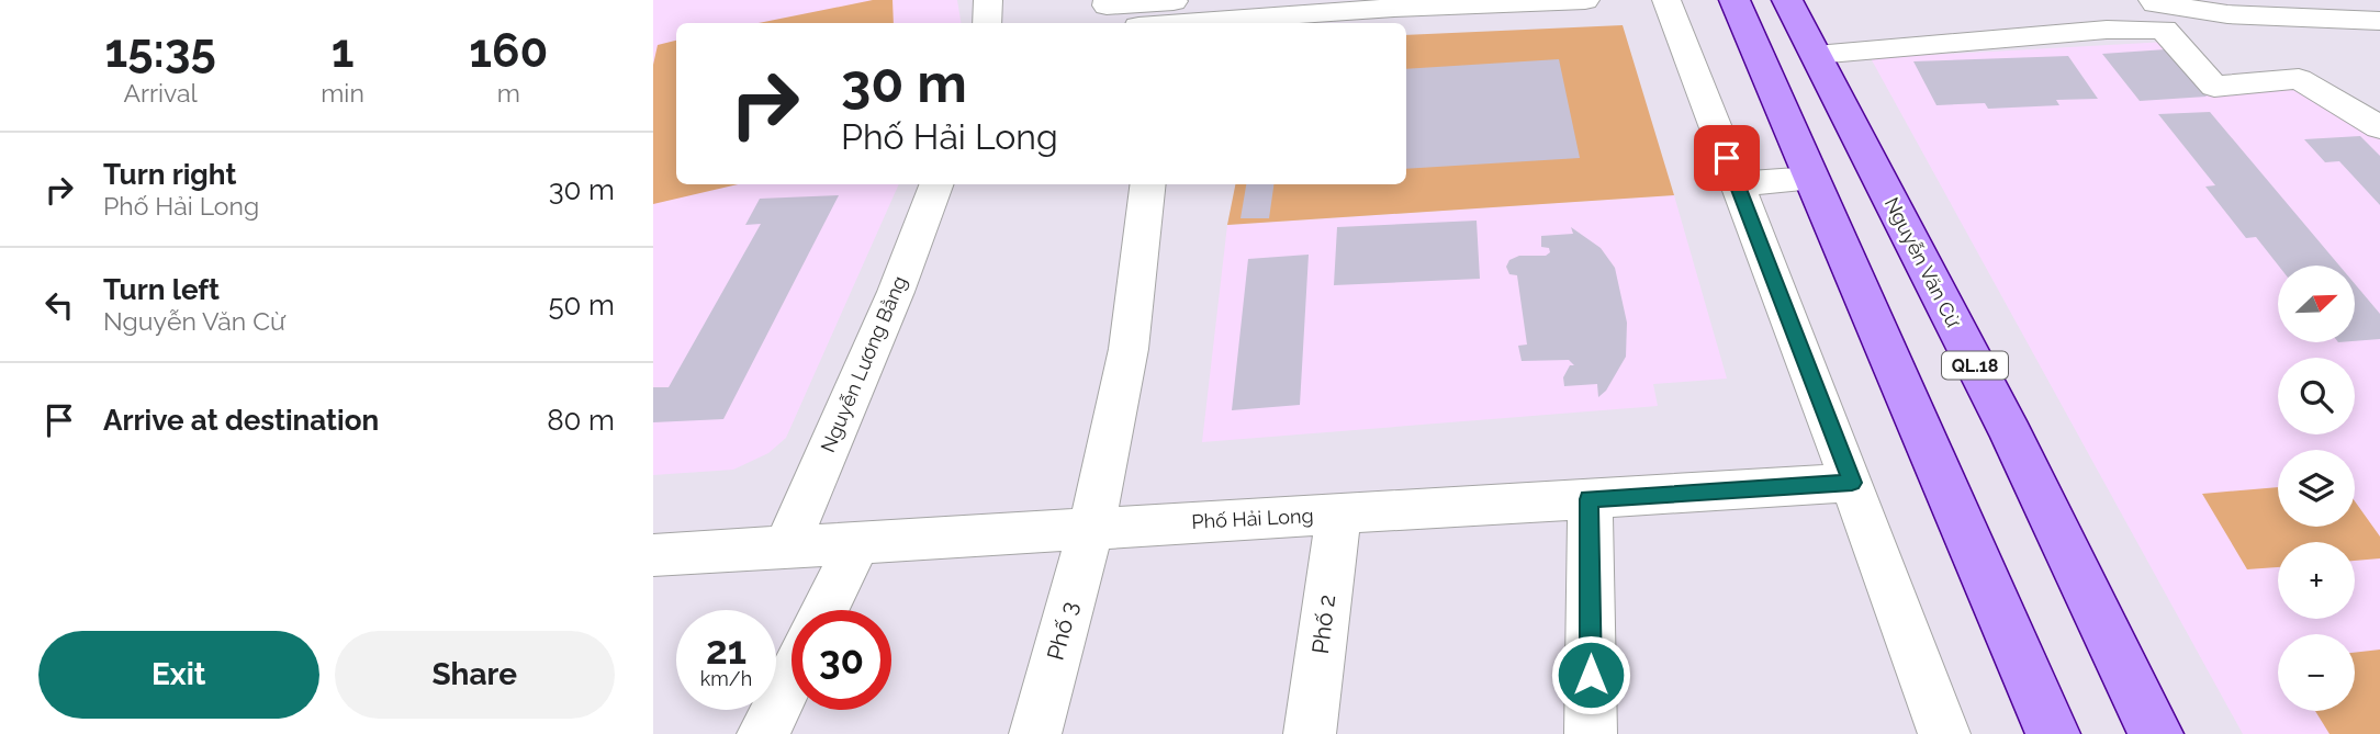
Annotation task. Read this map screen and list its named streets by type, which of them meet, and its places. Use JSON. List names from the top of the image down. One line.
{"streets":{"main road":["Nguyễn Văn Cừ","QL.18"],"street":["Nguyễn Lương Bằng","Phố Hải Long","Phố 2","Phố 3"]},"crossings":[["Nguyễn Lương Bằng","Phố Hải Long"],["Phố Hải Long","Phố 2"],["Phố Hải Long","Phố 3"]],"north":"top right","page":{"eta":["15:35","Arrival","1","min","160","m"],"turn":["30 m","Phố Hải Long"],"list":[{"name":"Turn right","note":"Phố Hải Long","value":"30 m"},{"name":"Turn left","note":"Nguyễn Văn Cừ","value":"50 m"},{"name":"Arrive at destination","value":"80 m"}],"map_buttons":["+","−"],"speed":"21 km/h","limit":"30","buttons":["Exit","Share"]}}
